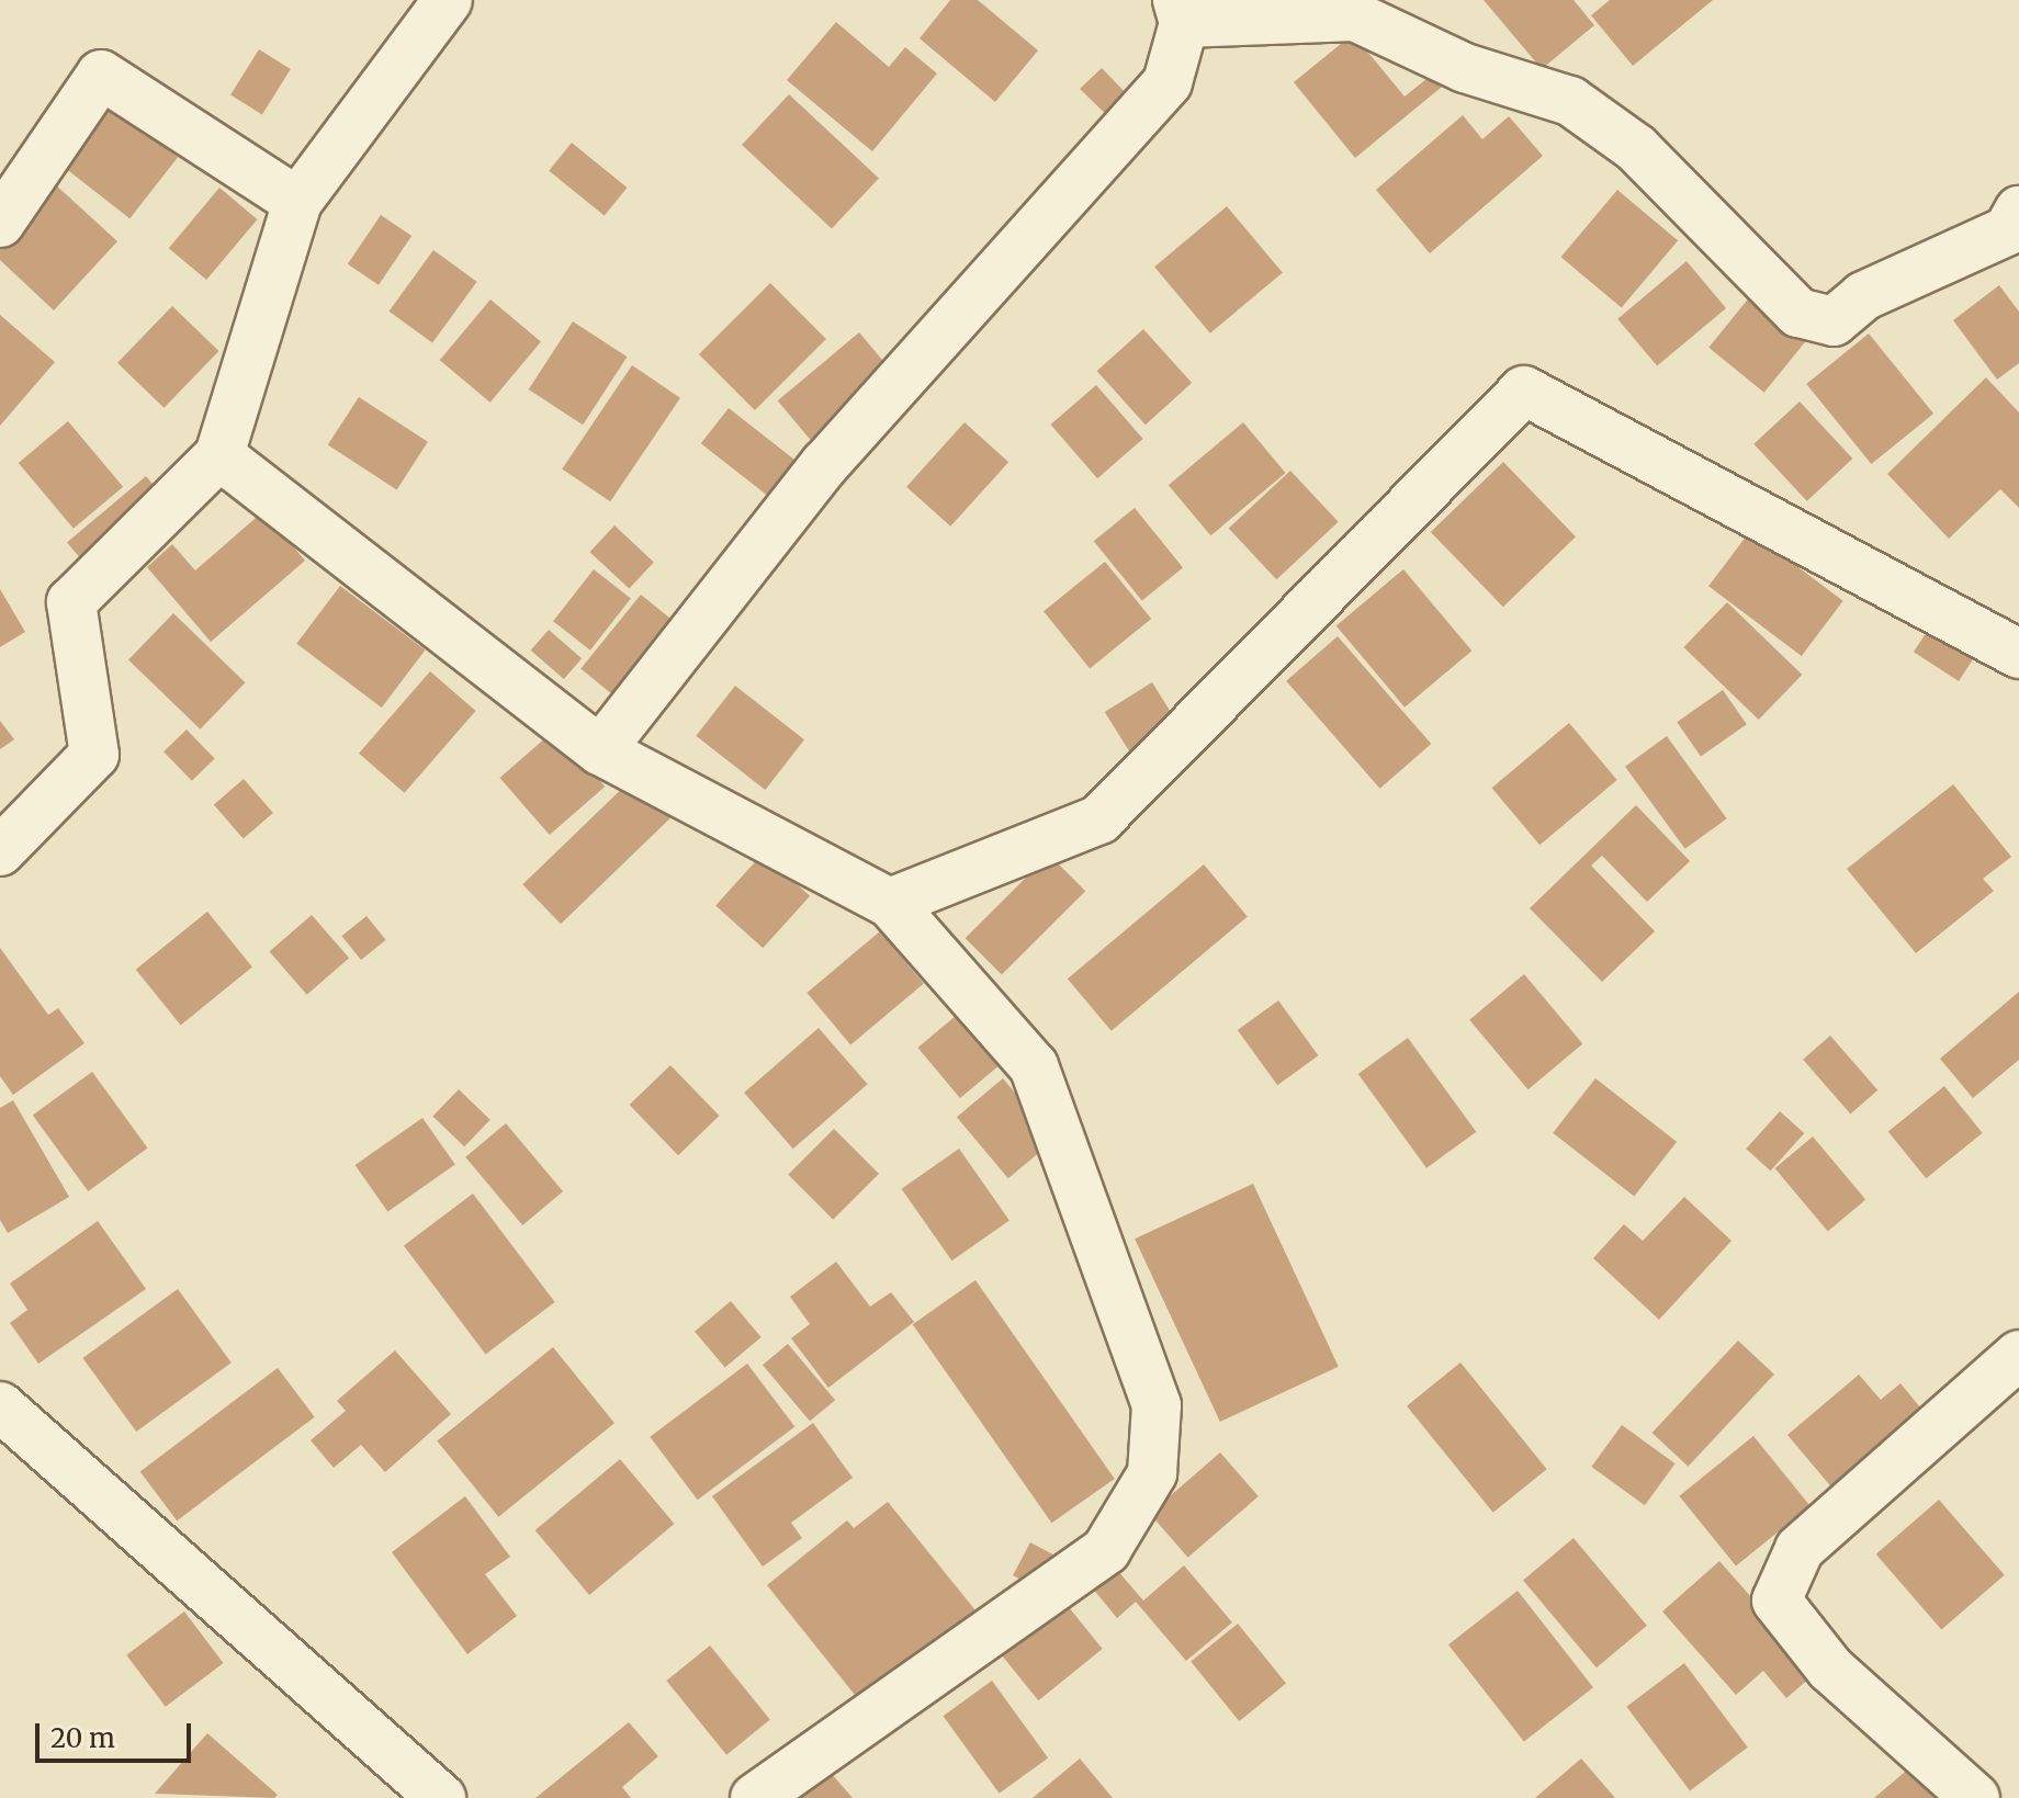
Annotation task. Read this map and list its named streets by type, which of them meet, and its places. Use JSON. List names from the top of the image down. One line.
{"scale_bar":"20 m"}
